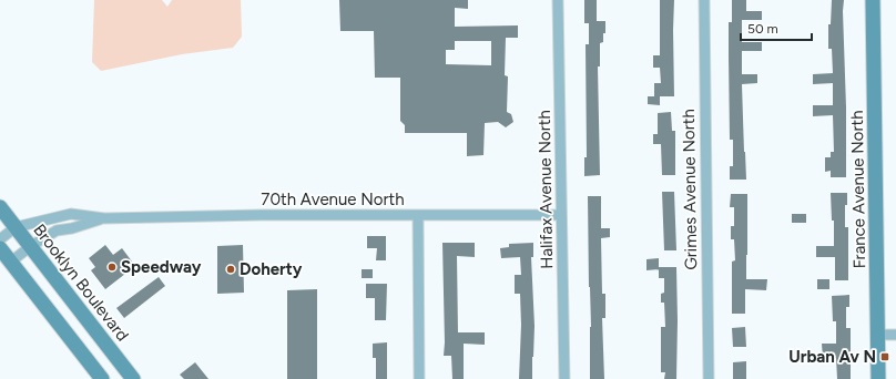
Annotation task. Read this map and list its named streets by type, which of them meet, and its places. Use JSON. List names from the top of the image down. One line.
{"streets":{"main road":["France Avenue North","Brooklyn Boulevard"],"street":["Halifax Avenue North","Grimes Avenue North","70th Avenue North"]},"crossings":[["Halifax Avenue North","70th Avenue North"],["70th Avenue North","Brooklyn Boulevard"]],"places":{"other":["Speedway","Doherty"],"transit":["Urban Av N"]},"scale_bar":"50 m"}
